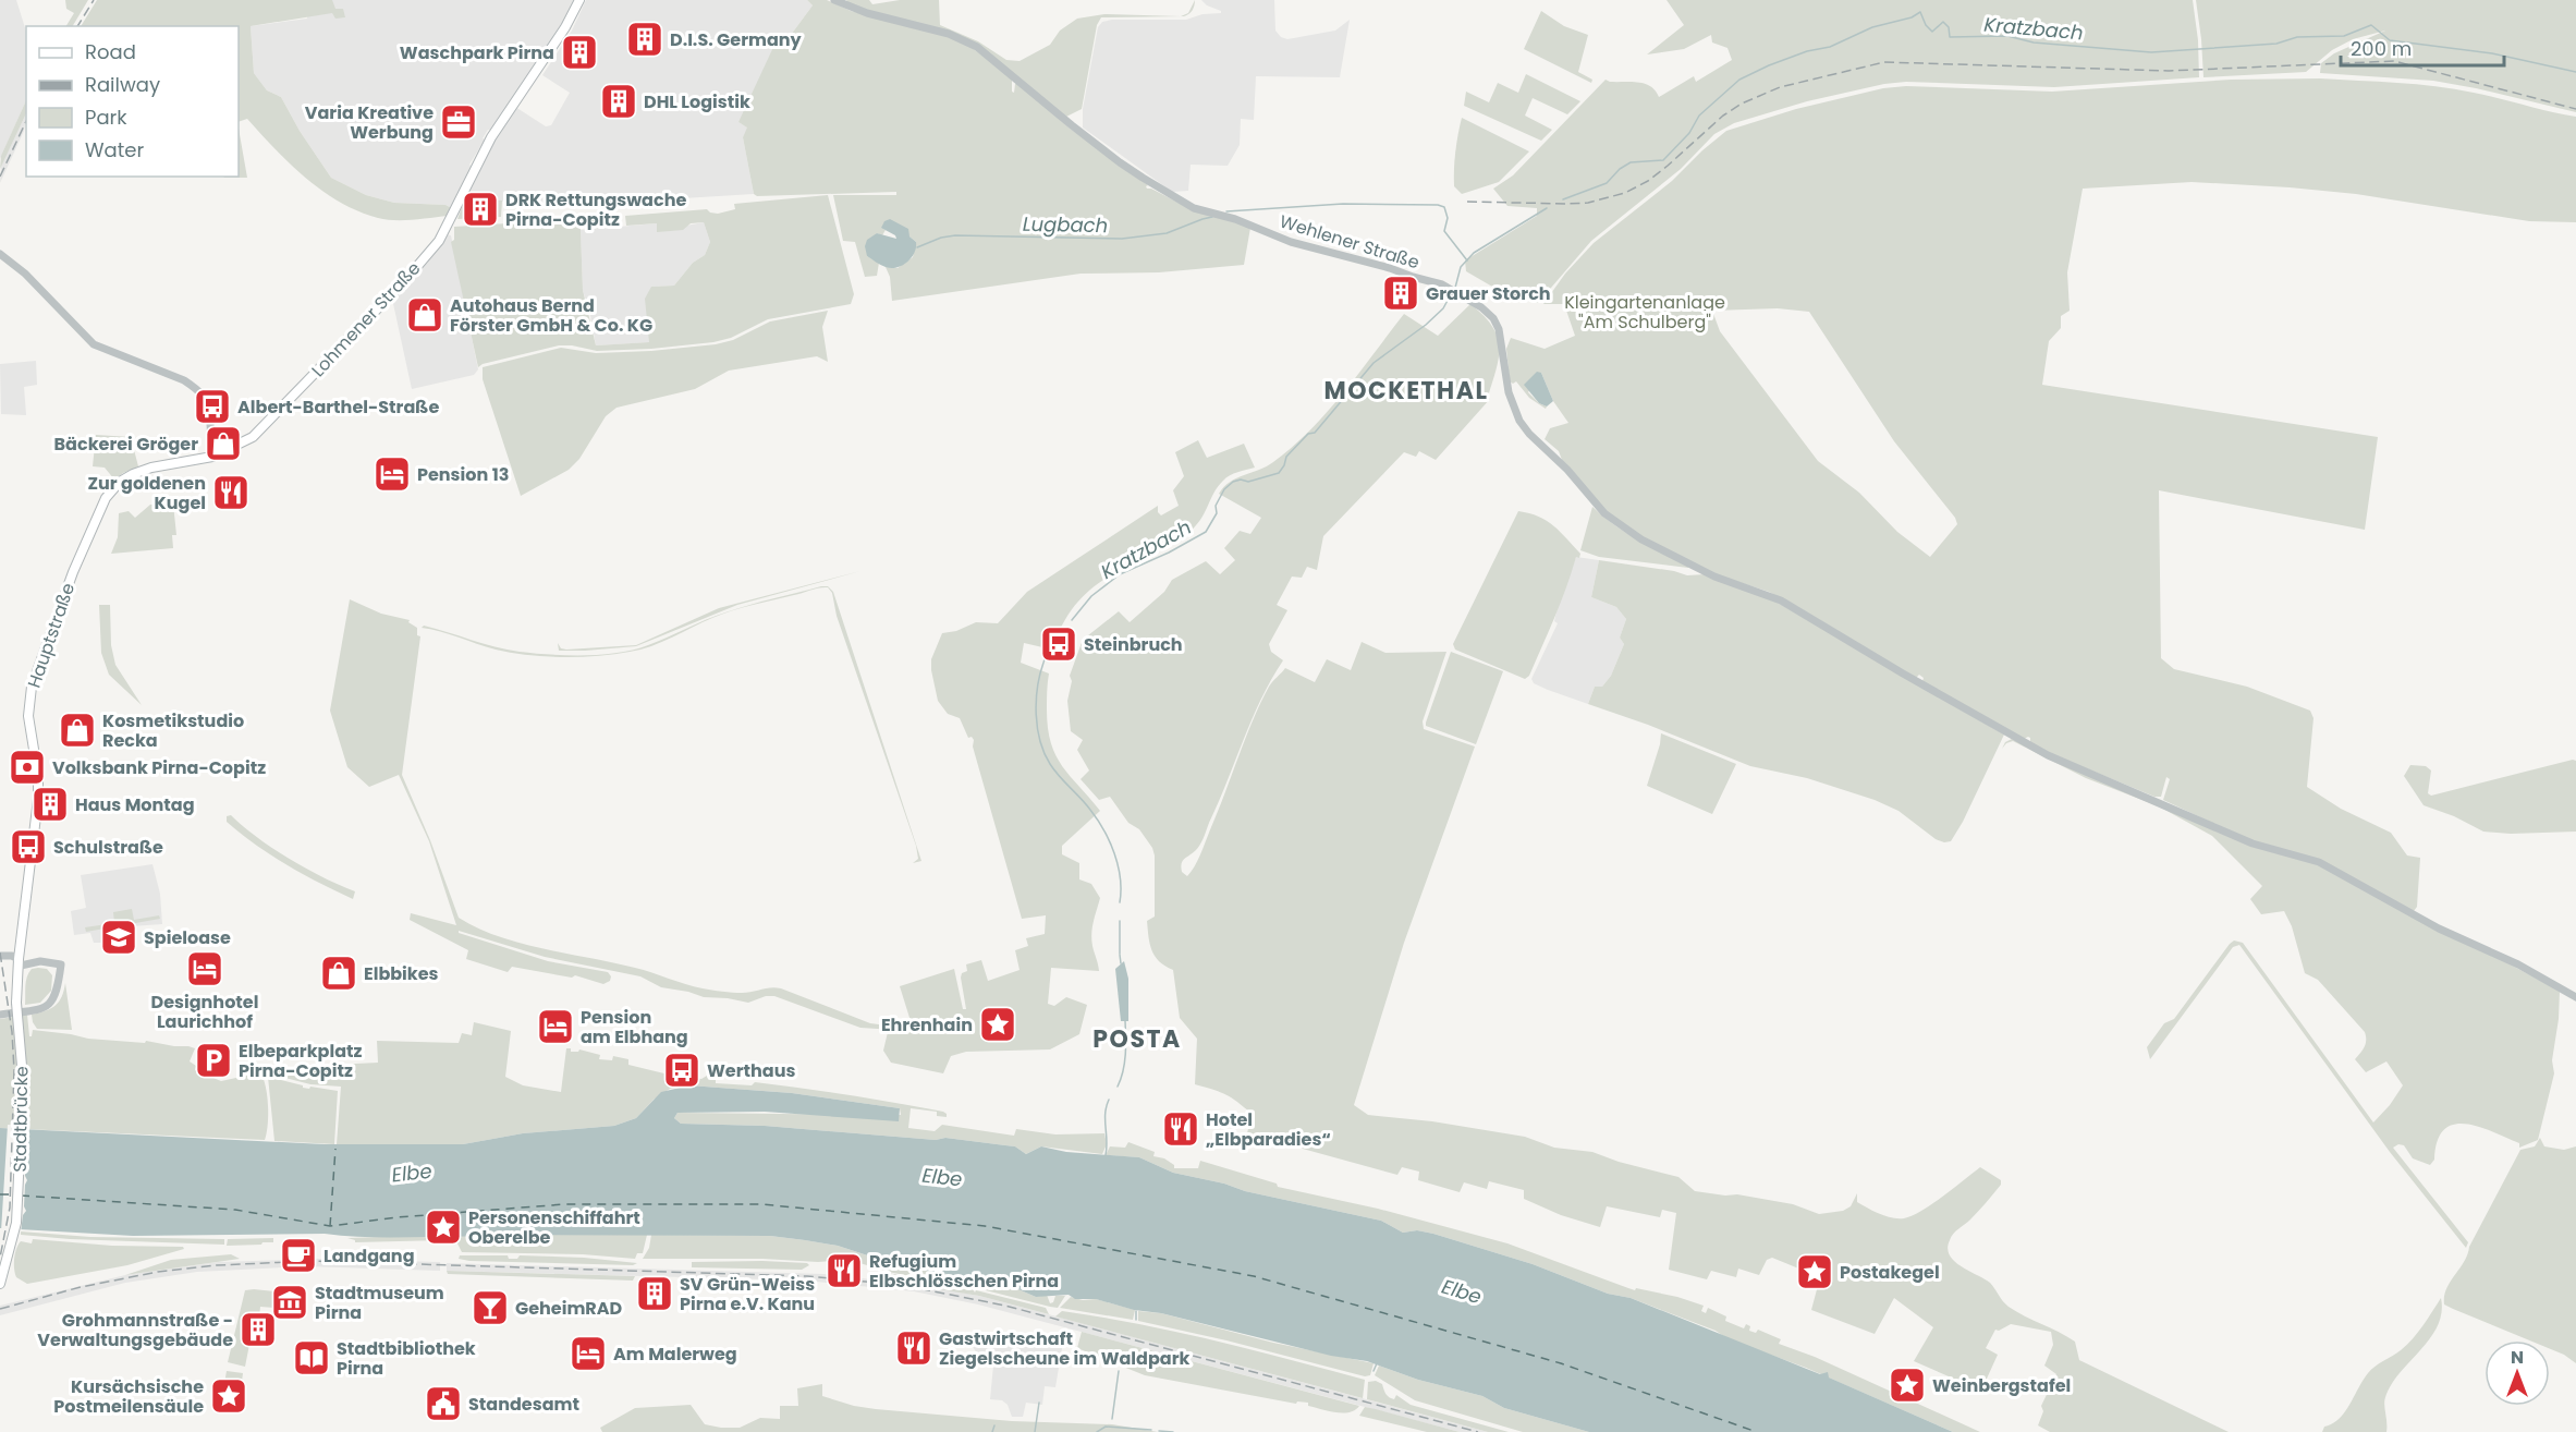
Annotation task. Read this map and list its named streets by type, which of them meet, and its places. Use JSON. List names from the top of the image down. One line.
{"streets":{"main road":["Lohmener Straße","Hauptstraße","Stadtbrücke"],"street":["Wehlener Straße"]},"crossings":[["Lohmener Straße","Hauptstraße"],["Hauptstraße","Stadtbrücke"]],"districts":["MOCKETHAL","POSTA"],"water":["Kratzbach","Lugbach","Elbe"],"parks":["Kleingartenanlage \"Am Schulberg\""],"places":{"building":["D.I.S. Germany","Waschpark Pirna","DHL Logistik","DRK Rettungswache Pirna-Copitz","Grauer Storch","Haus Montag","SV Grün-Weiss Pirna e.V. Kanu","Grohmannstraße - Verwaltungsgebäude"],"office":["Varia Kreative Werbung"],"shop":["Autohaus Bernd Förster GmbH & Co. KG","Bäckerei Gröger","Kosmetikstudio Recka","Elbbikes"],"bus stop":["Albert-Barthel-Straße","Steinbruch","Schulstraße","Werthaus"],"hotel":["Pension 13","Designhotel Laurichhof","Pension am Elbhang","Am Malerweg"],"restaurant":["Zur goldenen Kugel","Hotel „Elbparadies“","Refugium Elbschlösschen Pirna","Gastwirtschaft Ziegelscheune im Waldpark"],"bank":["Volksbank Pirna-Copitz"],"school or university":["Spieloase"],"place":["Ehrenhain","Personenschiffahrt Oberelbe","Postakegel","Weinbergstafel","Kursächsische Postmeilensäule"],"parking":["Elbeparkplatz Pirna-Copitz"],"cafe":["Landgang"],"museum":["Stadtmuseum Pirna"],"bar":["GeheimRAD"],"library":["Stadtbibliothek Pirna"],"public building":["Standesamt"]},"legend":["Road","Railway","Park","Water"],"scale_bar":"200 m","north":"top"}
